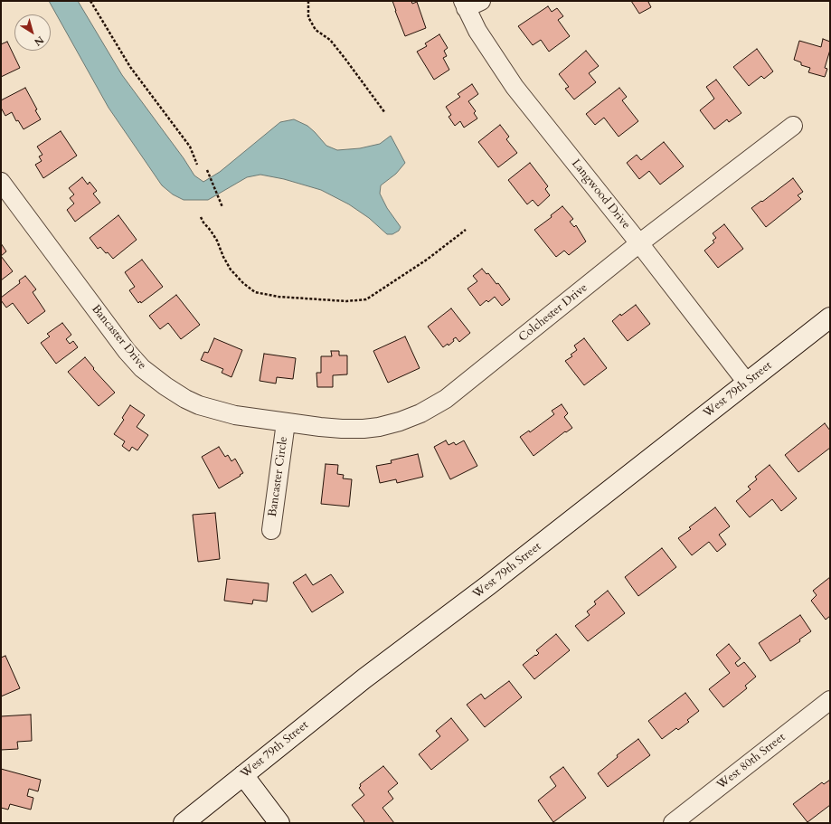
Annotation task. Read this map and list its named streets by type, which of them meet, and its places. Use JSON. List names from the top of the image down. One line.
{"streets":{"main road":["West 79th Street"],"street":["Langwood Drive","Colchester Drive","Bancaster Drive","Bancaster Circle","West 80th Street"]},"crossings":[["Langwood Drive","Colchester Drive"],["Langwood Drive","West 79th Street"],["Colchester Drive","Bancaster Drive"],["Colchester Drive","Bancaster Circle"],["Bancaster Drive","Bancaster Circle"]],"north":"bottom right"}
